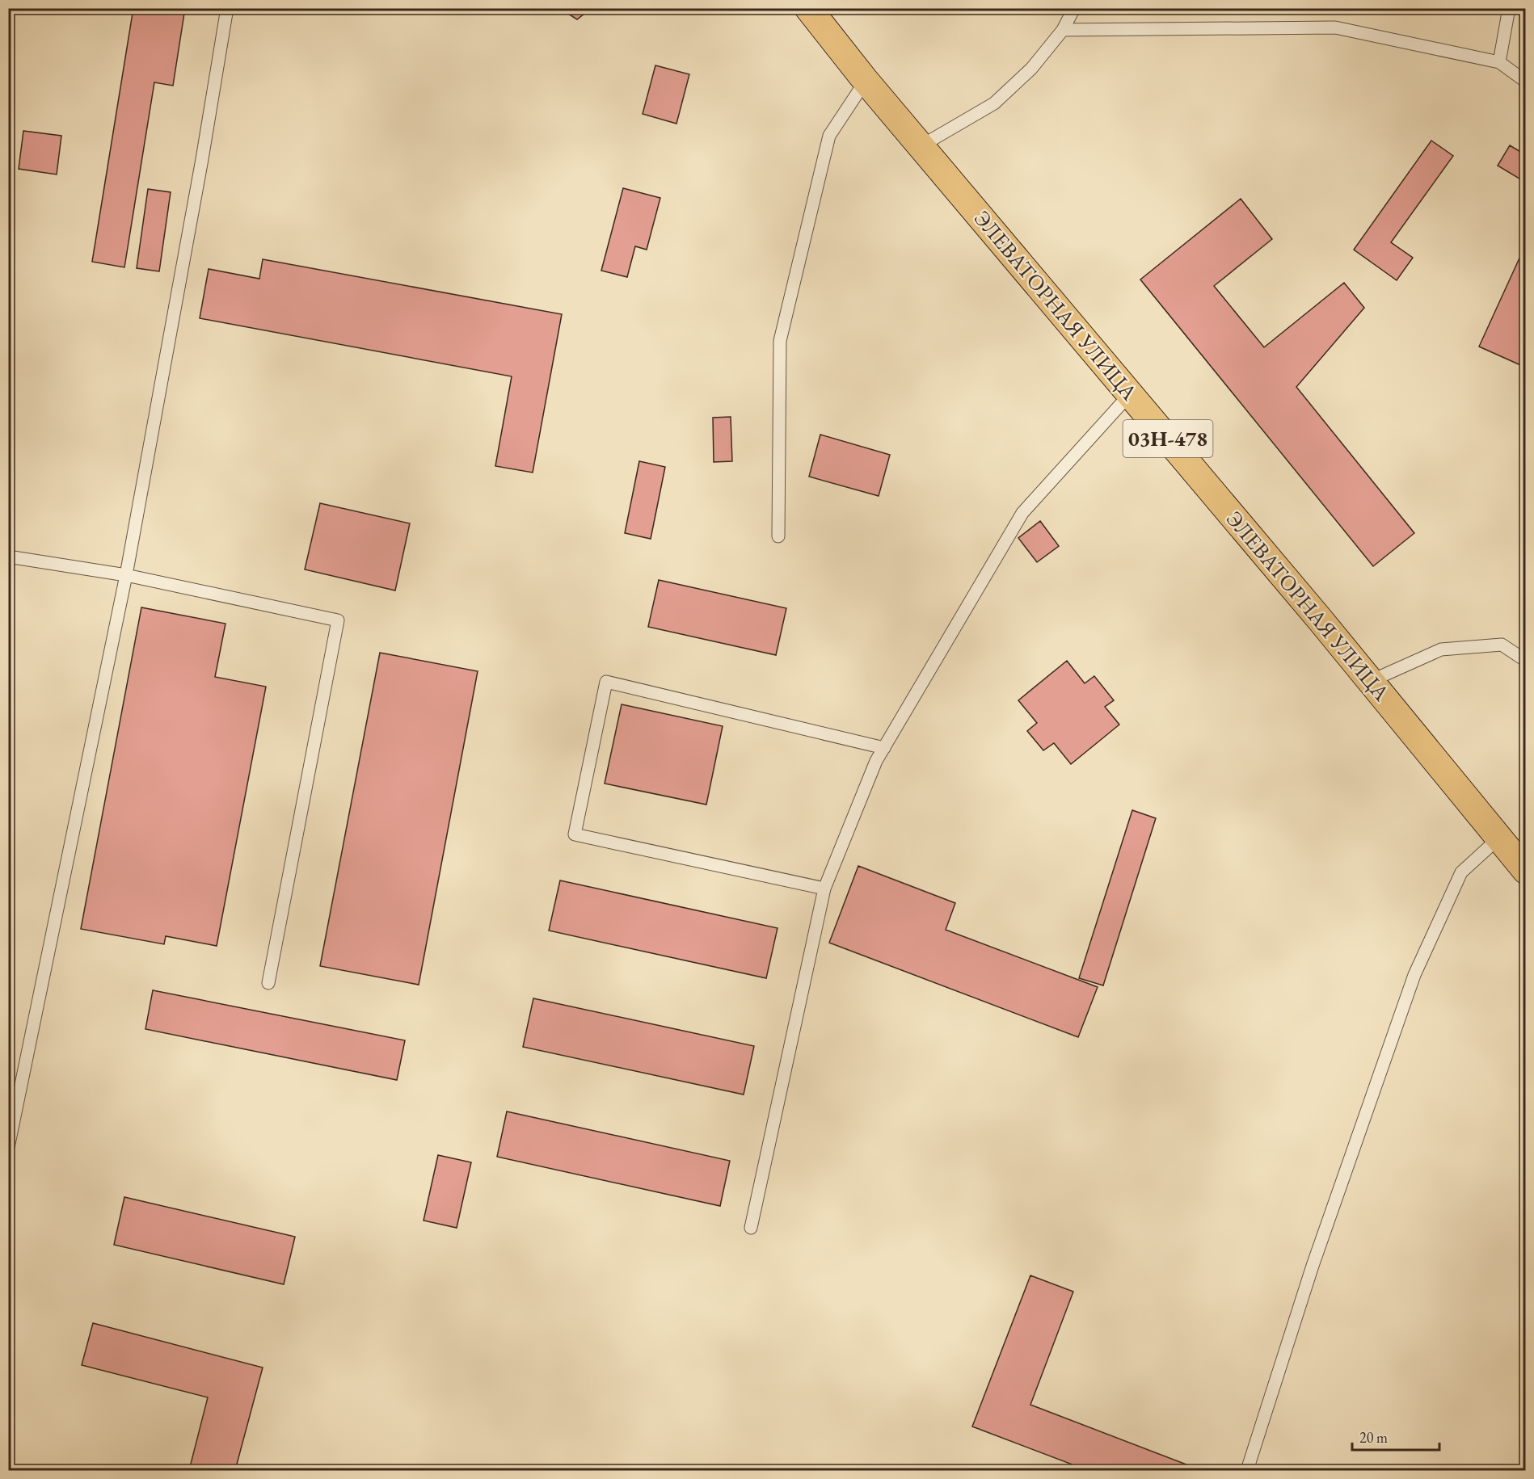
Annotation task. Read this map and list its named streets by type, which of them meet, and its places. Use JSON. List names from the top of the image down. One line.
{"streets":{"main road":["ЭЛЕВАТОРНАЯ УЛИЦА","03Н-478"]},"scale_bar":"20 m"}
